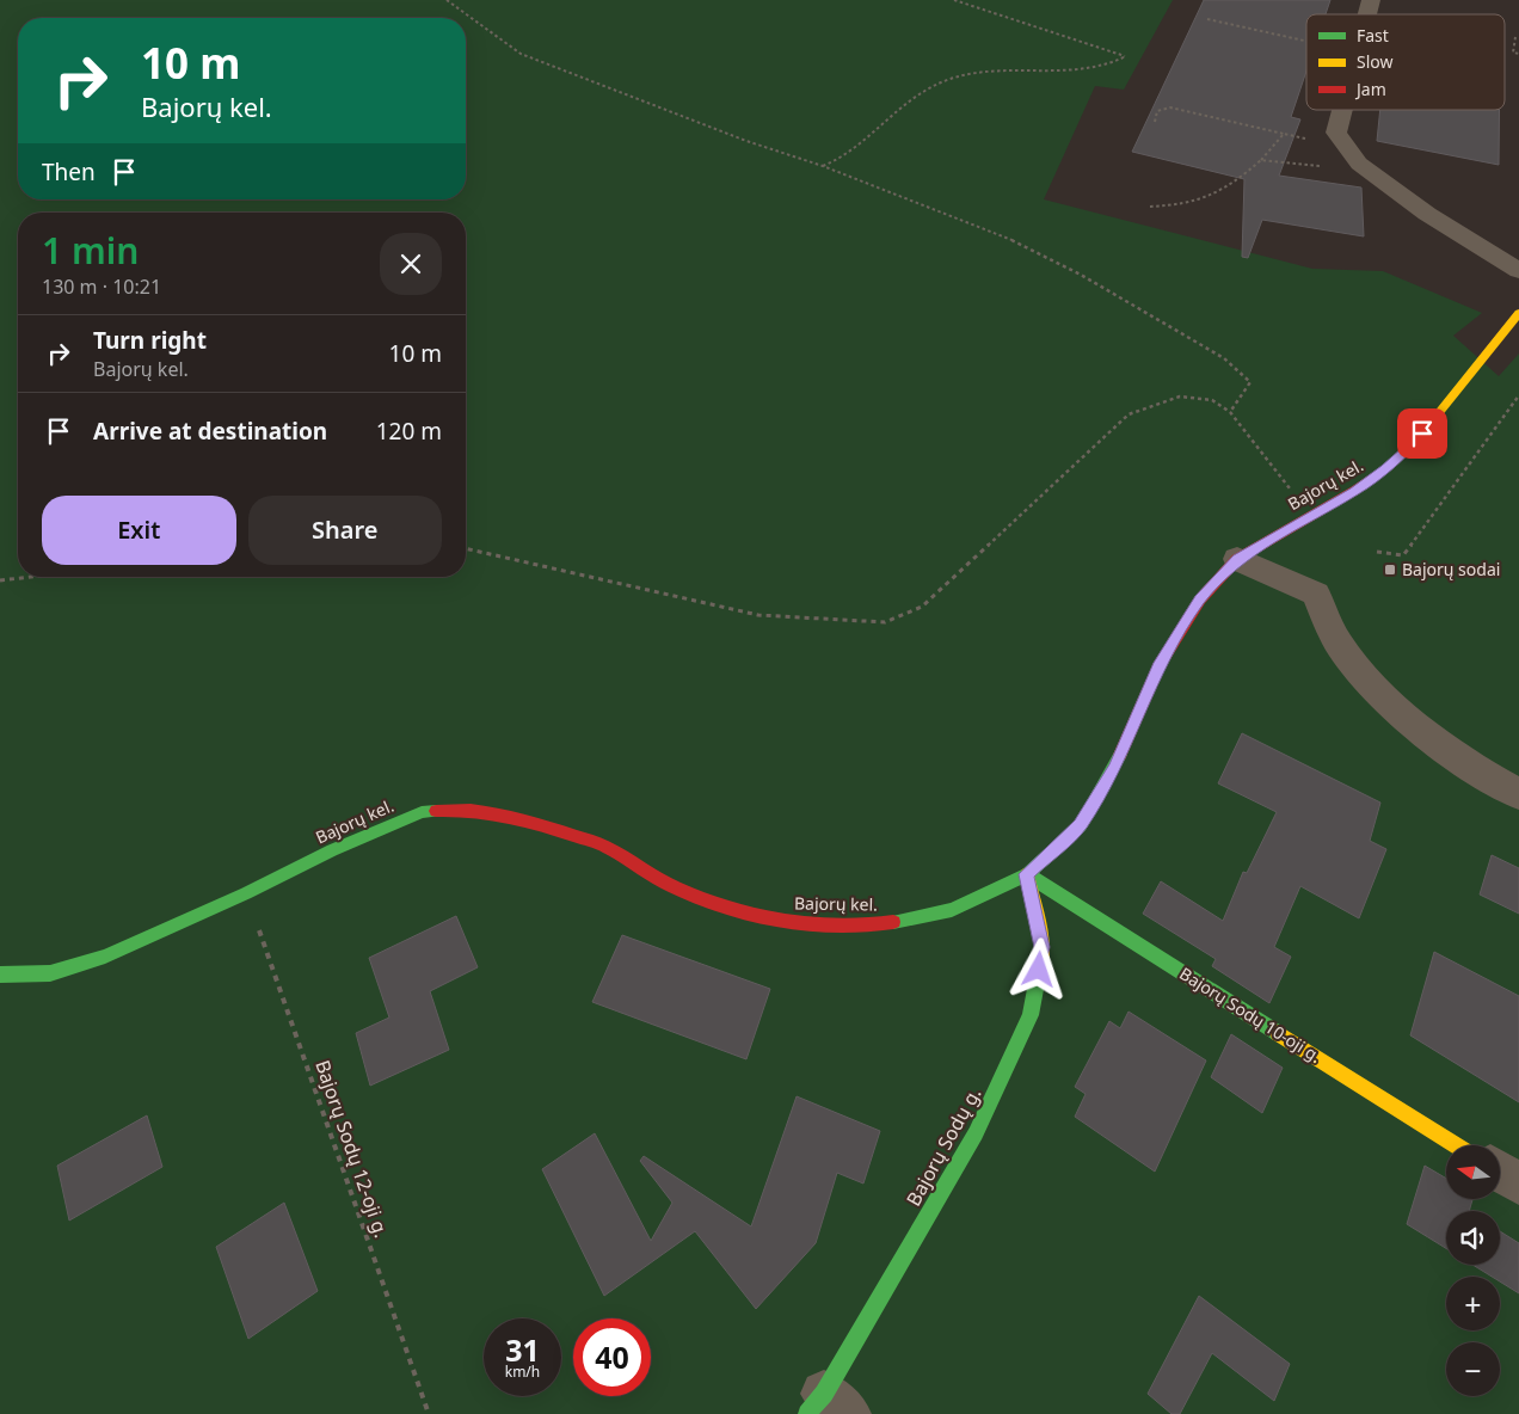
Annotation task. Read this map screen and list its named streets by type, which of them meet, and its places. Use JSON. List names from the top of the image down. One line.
{"streets":{"street":["Bajorų kel.","Bajorų Sodų 10-oji g.","Bajorų Sodų g."],"path":["Bajorų Sodų 12-oji g."]},"crossings":[["Bajorų kel.","Bajorų Sodų 10-oji g."],["Bajorų kel.","Bajorų Sodų g."],["Bajorų kel.","Bajorų Sodų 12-oji g."],["Bajorų Sodų 10-oji g.","Bajorų Sodų g."]],"places":{"transit":["Bajorų sodai"]},"legend":["Fast","Slow","Jam"],"north":"left","page":{"turn":["10 m","Bajorų kel."],"then":"Then","heading":["1 min","130 m · 10:21"],"list":[{"name":"Turn right","note":"Bajorų kel.","value":"10 m"},{"name":"Arrive at destination","value":"120 m"}],"buttons":["Exit","Share"],"map_buttons":["+","−"],"speed":"31 km/h","limit":"40"}}
